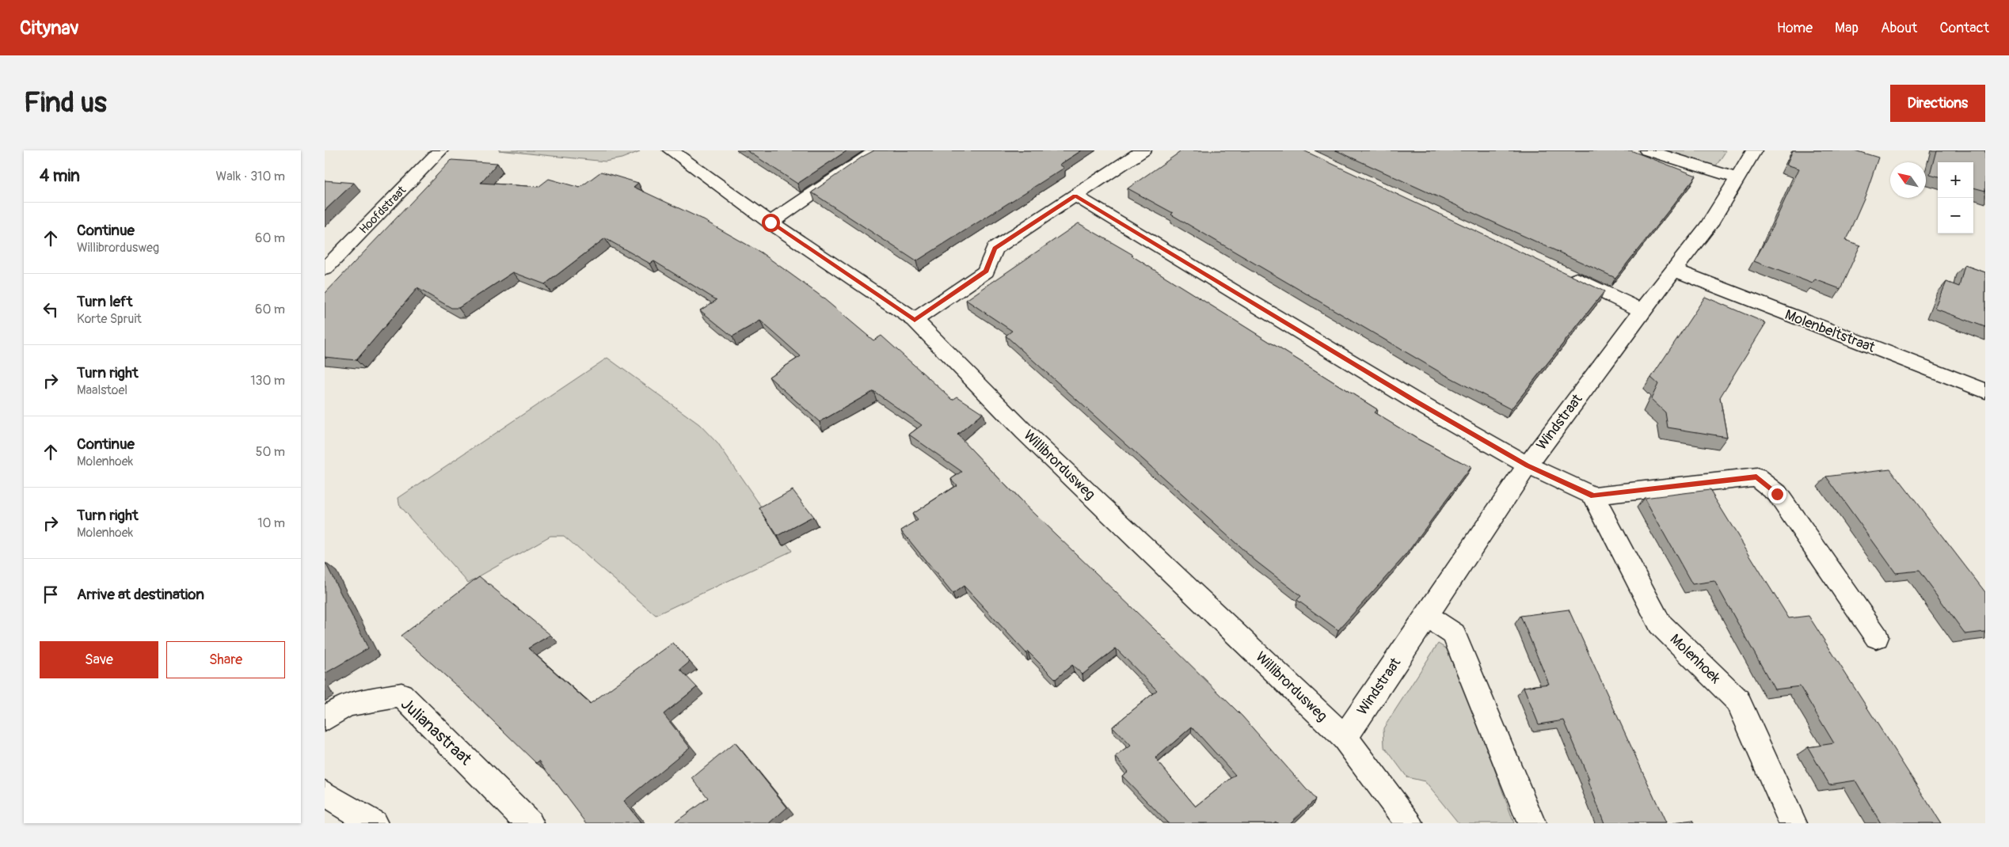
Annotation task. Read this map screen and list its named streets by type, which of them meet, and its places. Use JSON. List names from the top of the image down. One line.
{"streets":{"street":["Hoofdstraat","Molenbeltstraat","Windstraat","Willibrordusweg","Molenhoek","Julianastraat"]},"crossings":[["Molenbeltstraat","Windstraat"],["Windstraat","Willibrordusweg"]],"north":"top left","page":{"header":"Citynav","nav":["Home","Map","About","Contact"],"buttons":["Directions",["Save","Share"]],"title":"Find us","heading":["4 min","Walk · 310 m"],"map_buttons":["+","−"],"list":[["Continue","Willibrordusweg","60 m"],["Turn left","Korte Spruit","60 m"],["Turn right","Maalstoel","130 m"],["Continue","Molenhoek","50 m"],["Turn right","Molenhoek","10 m"],"Arrive at destination"]}}
